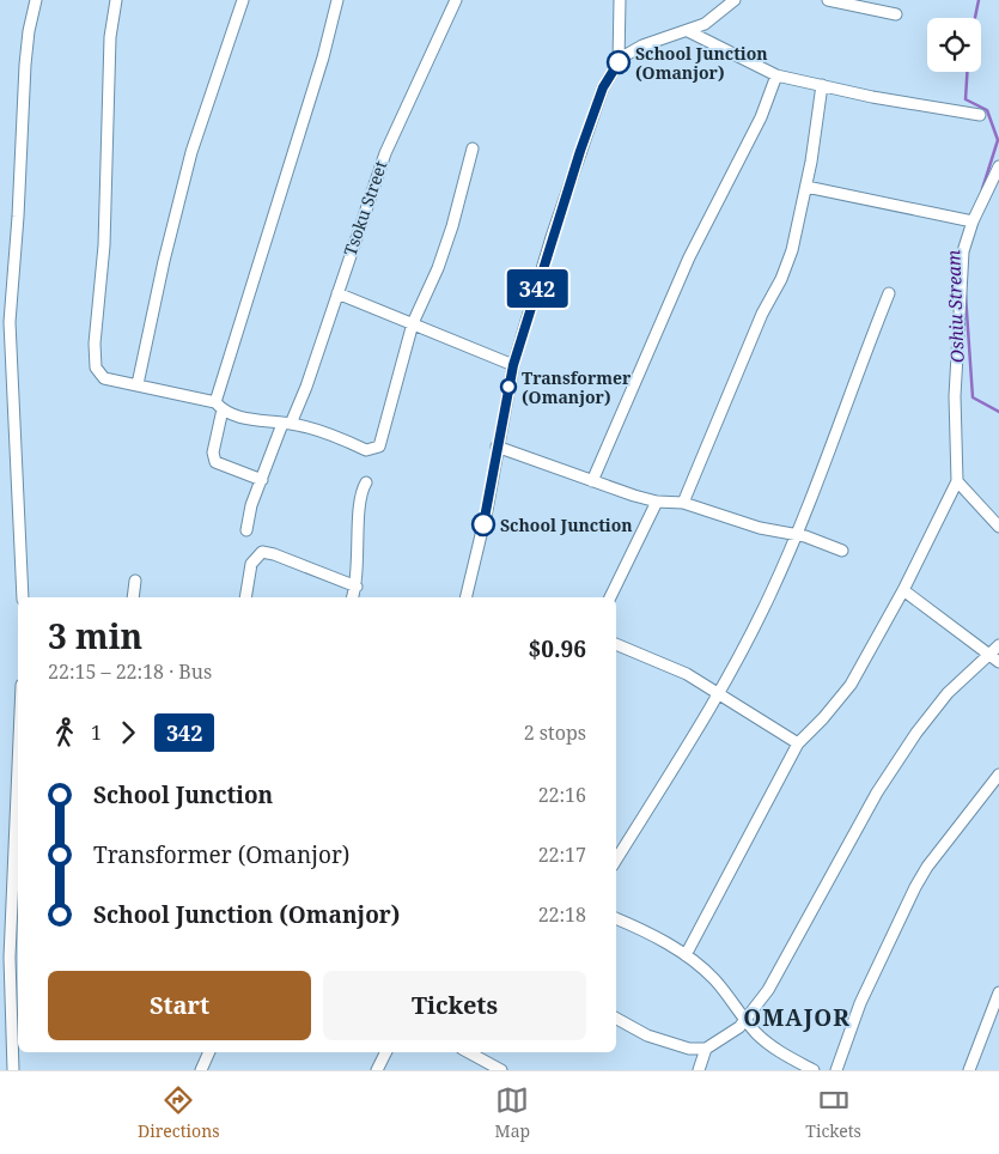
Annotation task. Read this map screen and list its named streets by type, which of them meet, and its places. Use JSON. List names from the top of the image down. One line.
{"streets":{"street":["Tsoku Street"]},"districts":["OMAJOR"],"water":["Oshiu Stream"],"places":["School Junction (Omanjor)","Transformer (Omanjor)","School Junction"],"lines":["bus line 342"],"page":{"on_map":"342","heading":["3 min","22:15 – 22:18 · Bus","$0.96"],"legs":["1","342","2 stops"],"list":[{"name":"School Junction","value":"22:16"},{"name":"Transformer (Omanjor)","value":"22:17"},{"name":"School Junction (Omanjor)","value":"22:18"}],"buttons":["Start","Tickets"],"tabs":["Directions","Map","Tickets"]}}
